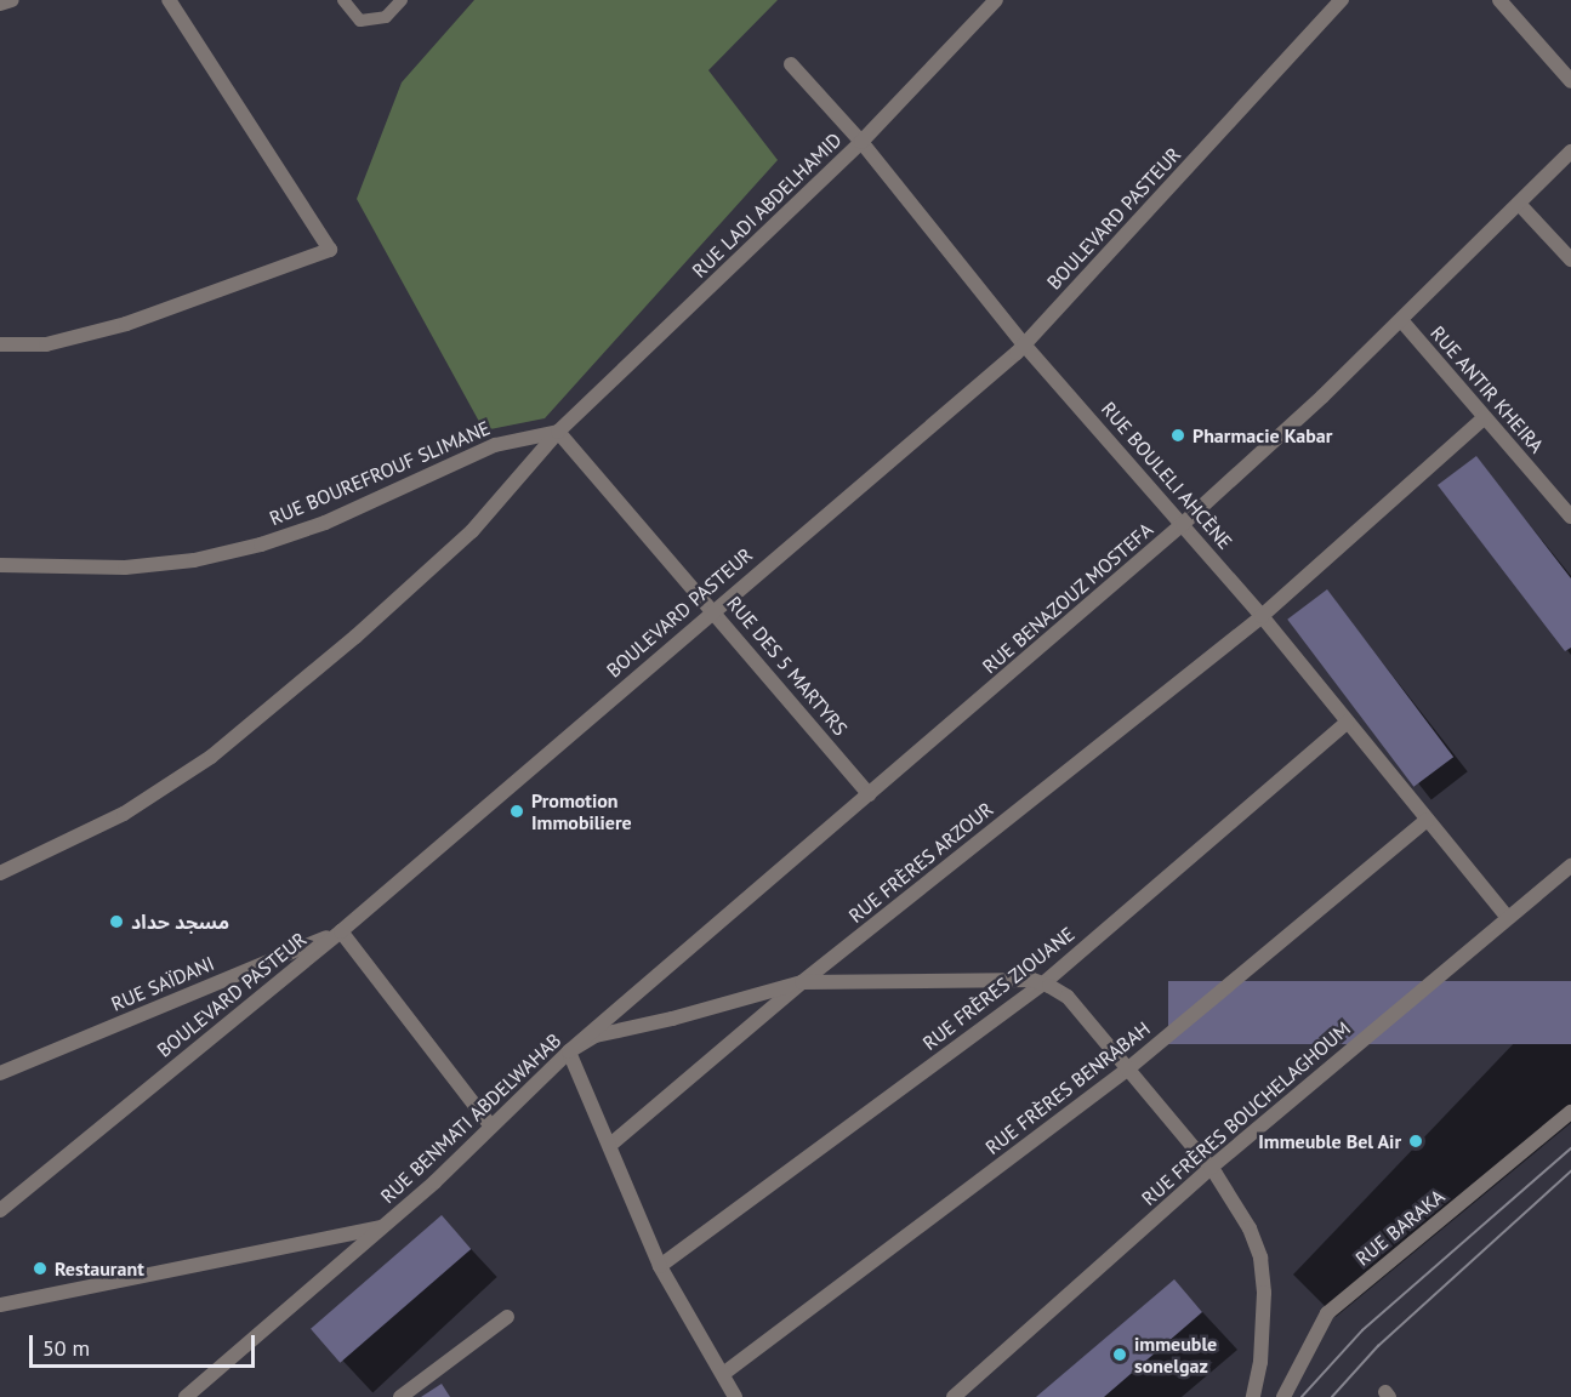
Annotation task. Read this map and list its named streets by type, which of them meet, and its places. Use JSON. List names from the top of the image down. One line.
{"streets":{"street":["RUE LADI ABDELHAMID","BOULEVARD PASTEUR","RUE ANTIR KHEIRA","RUE BOUREFROUF SLIMANE","RUE BOULELI AHCÈNE","RUE BENAZOUZ MOSTEFA","RUE DES 5 MARTYRS","RUE FRÈRES ARZOUR","RUE SAÏDANI","RUE FRÈRES ZIOUANE","RUE FRÈRES BENRABAH","RUE FRÈRES BOUCHELAGHOUM","RUE BENMATI ABDELWAHAB","RUE BARAKA"]},"crossings":[["RUE LADI ABDELHAMID","RUE BOUREFROUF SLIMANE"],["RUE LADI ABDELHAMID","RUE BOULELI AHCÈNE"],["RUE LADI ABDELHAMID","RUE DES 5 MARTYRS"],["BOULEVARD PASTEUR","RUE BOULELI AHCÈNE"],["BOULEVARD PASTEUR","RUE DES 5 MARTYRS"],["BOULEVARD PASTEUR","RUE SAÏDANI"],["RUE ANTIR KHEIRA","RUE BENAZOUZ MOSTEFA"],["RUE ANTIR KHEIRA","RUE FRÈRES ARZOUR"],["RUE BOUREFROUF SLIMANE","RUE DES 5 MARTYRS"],["RUE BOULELI AHCÈNE","RUE BENAZOUZ MOSTEFA"],["RUE BOULELI AHCÈNE","RUE FRÈRES ARZOUR"],["RUE BOULELI AHCÈNE","RUE FRÈRES ZIOUANE"],["RUE BOULELI AHCÈNE","RUE FRÈRES BENRABAH"],["RUE BOULELI AHCÈNE","RUE FRÈRES BOUCHELAGHOUM"],["RUE BENAZOUZ MOSTEFA","RUE DES 5 MARTYRS"],["RUE BENAZOUZ MOSTEFA","RUE BENMATI ABDELWAHAB"],["RUE FRÈRES ARZOUR","RUE BENMATI ABDELWAHAB"],["RUE FRÈRES ZIOUANE","RUE BENMATI ABDELWAHAB"],["RUE FRÈRES BENRABAH","RUE BENMATI ABDELWAHAB"],["RUE FRÈRES BOUCHELAGHOUM","RUE BENMATI ABDELWAHAB"]],"places":["Pharmacie Kabar","Promotion Immobiliere","مسجد حداد","Immeuble Bel Air","Restaurant","immeuble sonelgaz"],"scale_bar":"50 m"}
